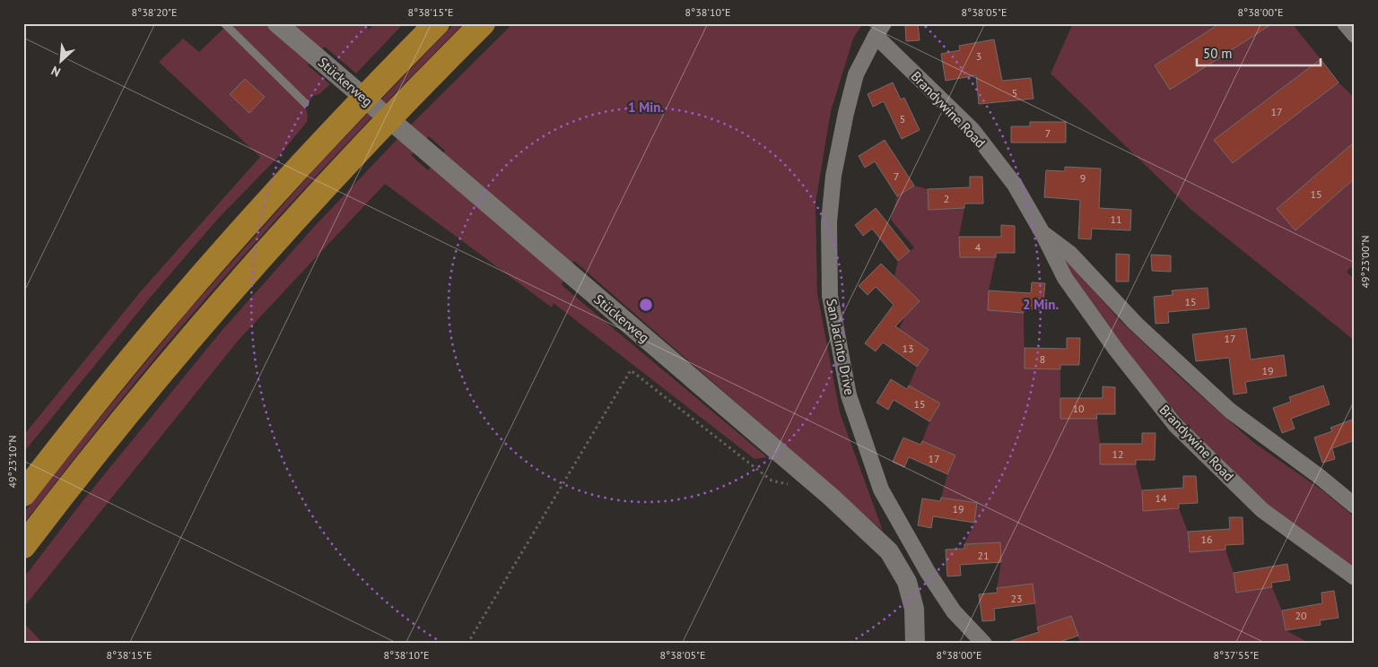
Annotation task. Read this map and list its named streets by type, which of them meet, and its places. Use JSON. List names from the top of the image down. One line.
{"streets":{"street":["Stückerweg","Brandywine Road","San Jacinto Drive"]},"crossings":[["Brandywine Road","San Jacinto Drive"]],"house_numbers":["3","5","17","5","7","7","9","15","2","11","4","15","17","13","8","19","15","10","12","17","14","19","16","21","23","20"],"scale_bar":"50 m","north":"bottom left","coordinates":["8°38'20\"E","8°38'15\"E","8°38'10\"E","8°38'05\"E","8°38'00\"E","49°23'00\"N","49°23'10\"N","8°37'55\"E"],"rings":["1 Min.","2 Min."]}
